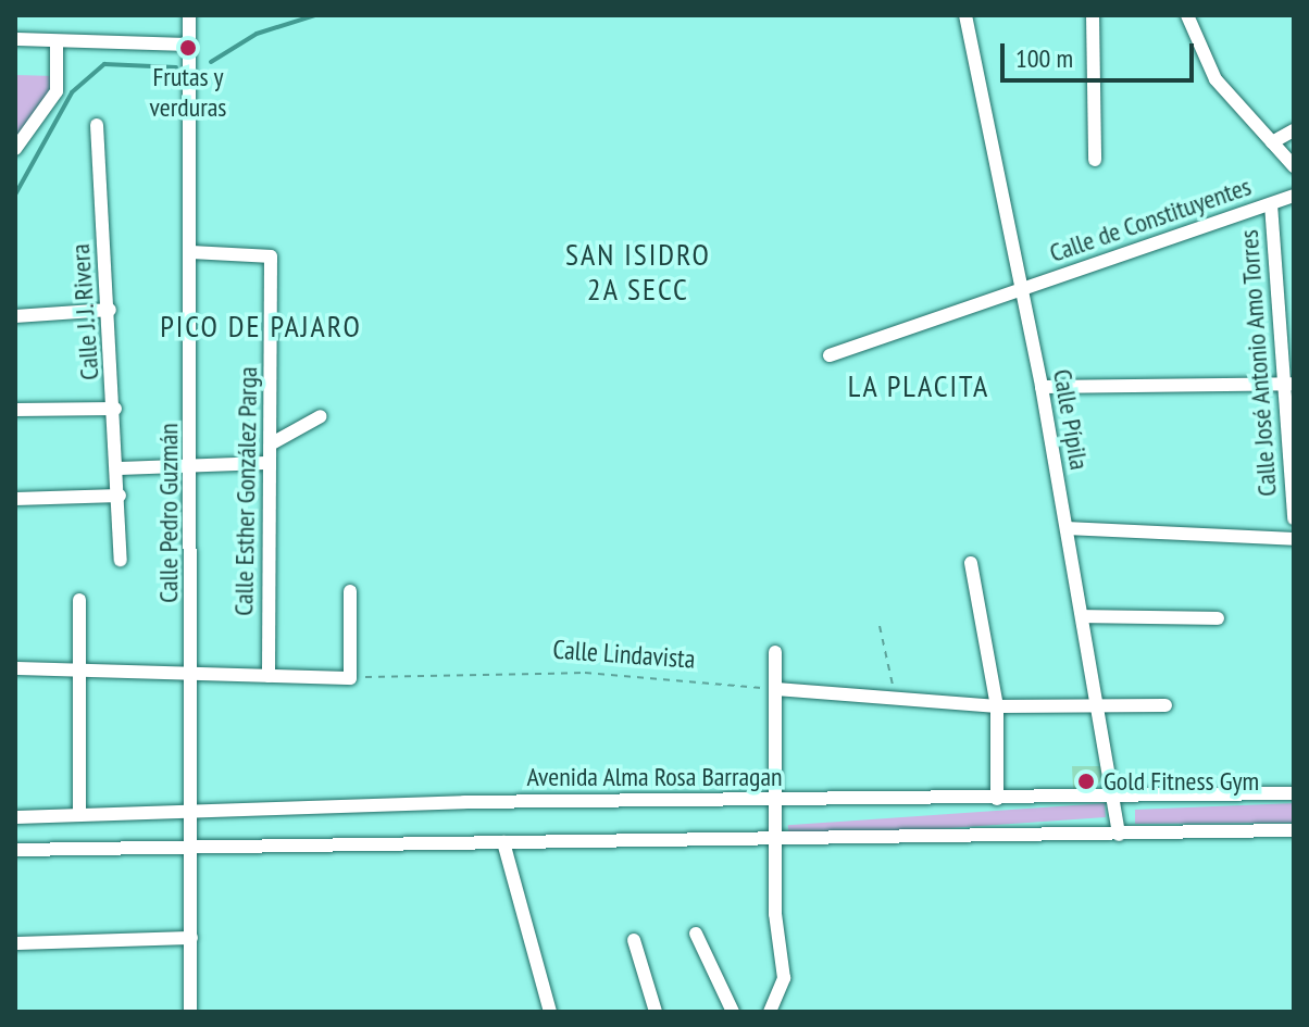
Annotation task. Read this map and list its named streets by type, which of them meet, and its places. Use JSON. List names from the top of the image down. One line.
{"streets":{"street":["Calle de Constituyentes","Calle J. J. Rivera","Calle José Antonio Amo Torres","Calle Pípila","Calle Esther González Parga","Calle Pedro Guzmán","Avenida Alma Rosa Barragan"],"path":["Calle Lindavista"]},"crossings":[["Calle de Constituyentes","Calle José Antonio Amo Torres"],["Calle de Constituyentes","Calle Pípila"],["Calle Pípila","Avenida Alma Rosa Barragan"],["Calle Esther González Parga","Calle Pedro Guzmán"],["Calle Pedro Guzmán","Avenida Alma Rosa Barragan"]],"districts":["SAN ISIDRO 2A SECC","PICO DE PAJARO","LA PLACITA"],"places":["Frutas y verduras","Gold Fitness Gym"],"scale_bar":"100 m"}
